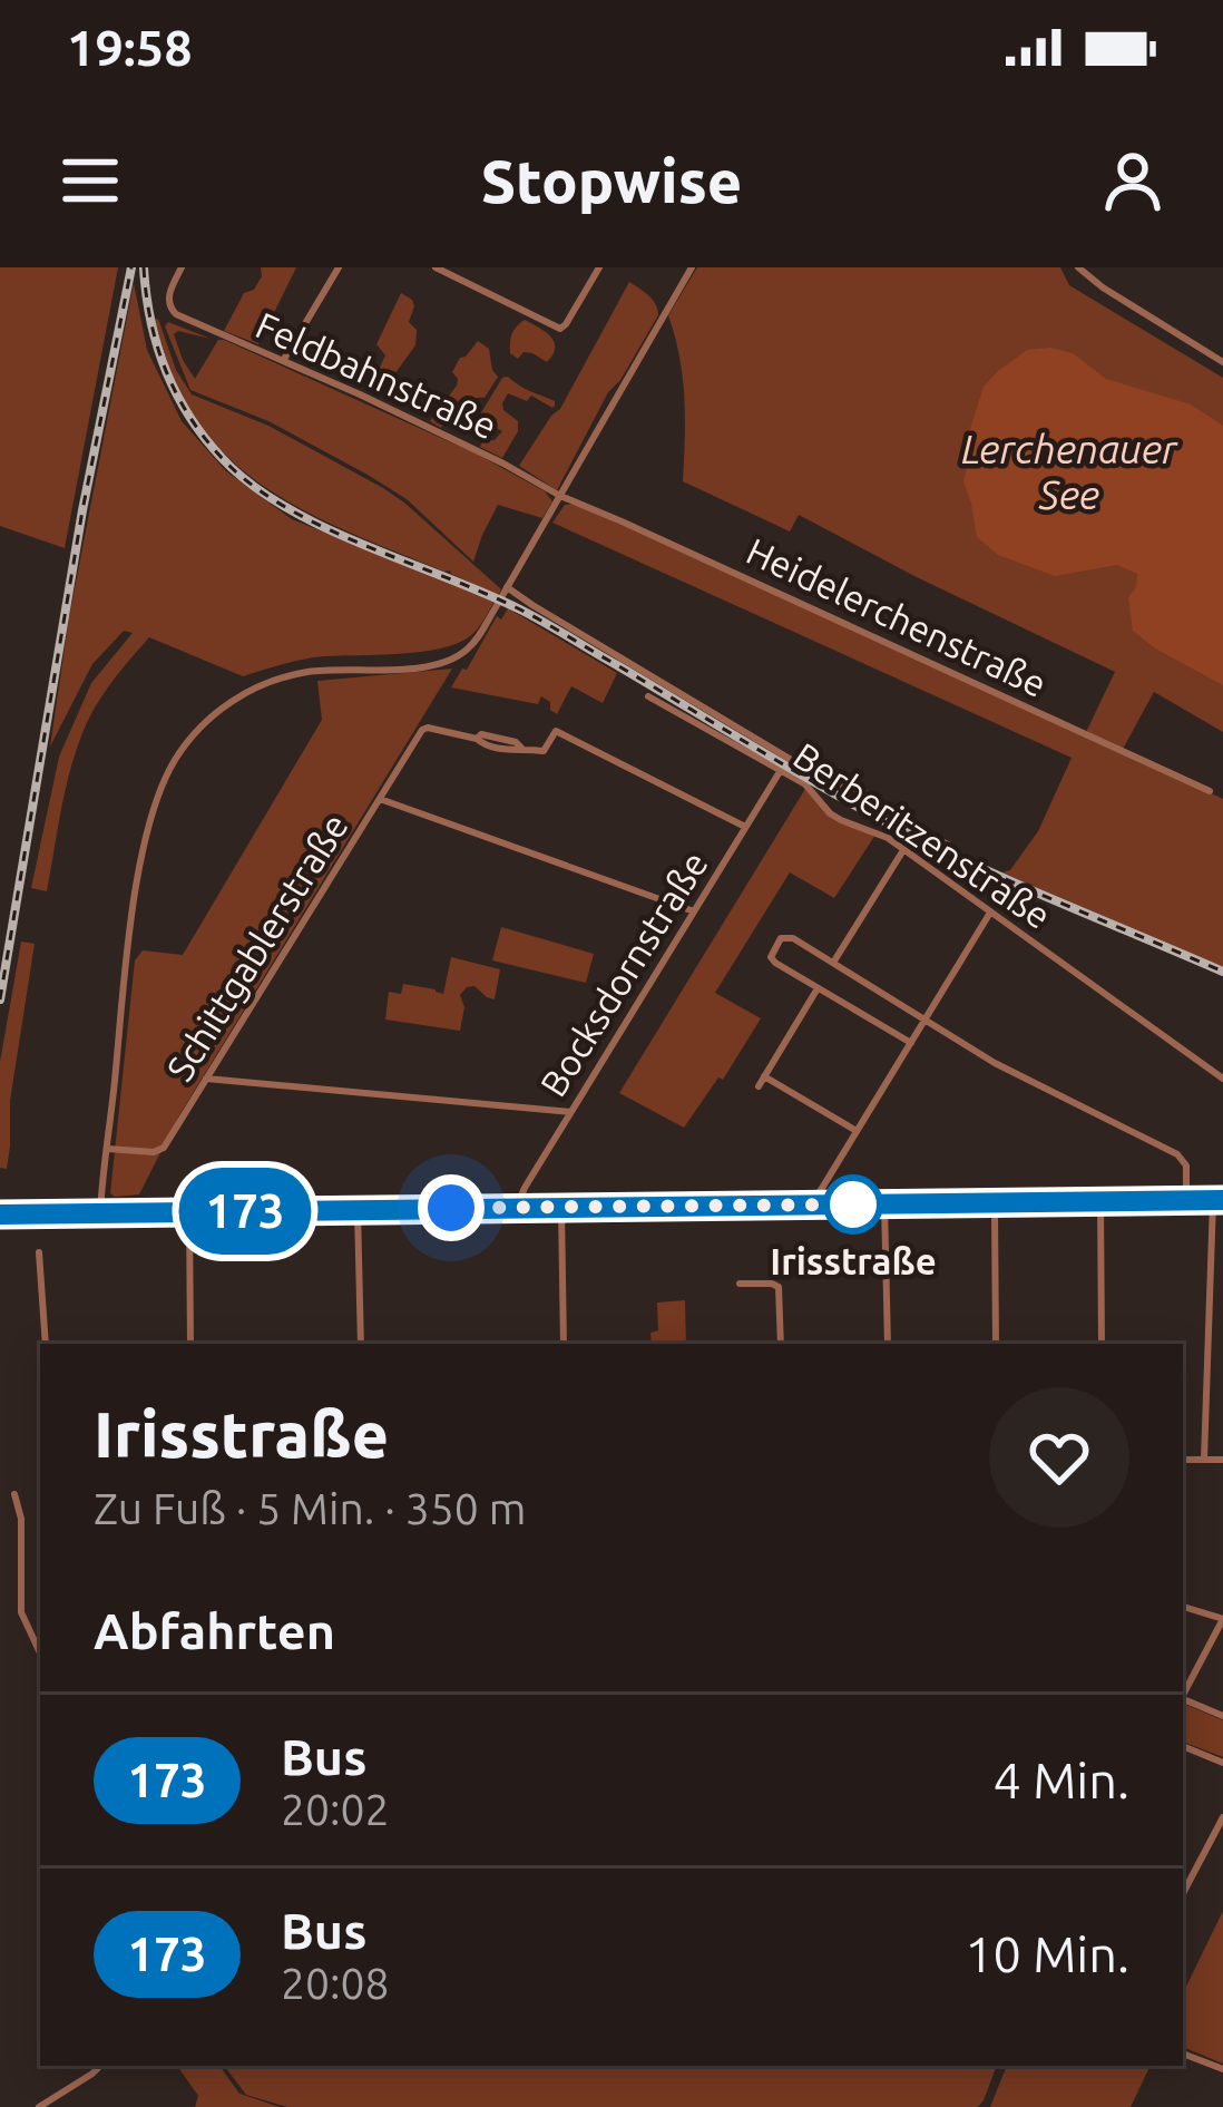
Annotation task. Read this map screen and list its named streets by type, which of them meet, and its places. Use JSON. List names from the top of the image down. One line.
{"streets":{"street":["Feldbahnstraße","Heidelerchenstraße","Berberitzenstraße","Schittgablerstraße","Bocksdornstraße"]},"crossings":[["Feldbahnstraße","Heidelerchenstraße"],["Berberitzenstraße","Bocksdornstraße"],["Schittgablerstraße","Bocksdornstraße"]],"water":["Lerchenauer See"],"places":["Irisstraße"],"lines":["bus line 173"],"page":{"status":"19:58","header":"Stopwise","on_map":"173","heading":[["Irisstraße","Zu Fuß · 5 Min. · 350 m"],"Abfahrten"],"list":[{"mark":"173","name":"Bus","note":"20:02","value":"4 Min."},{"mark":"173","name":"Bus","note":"20:08","value":"10 Min."}]}}
